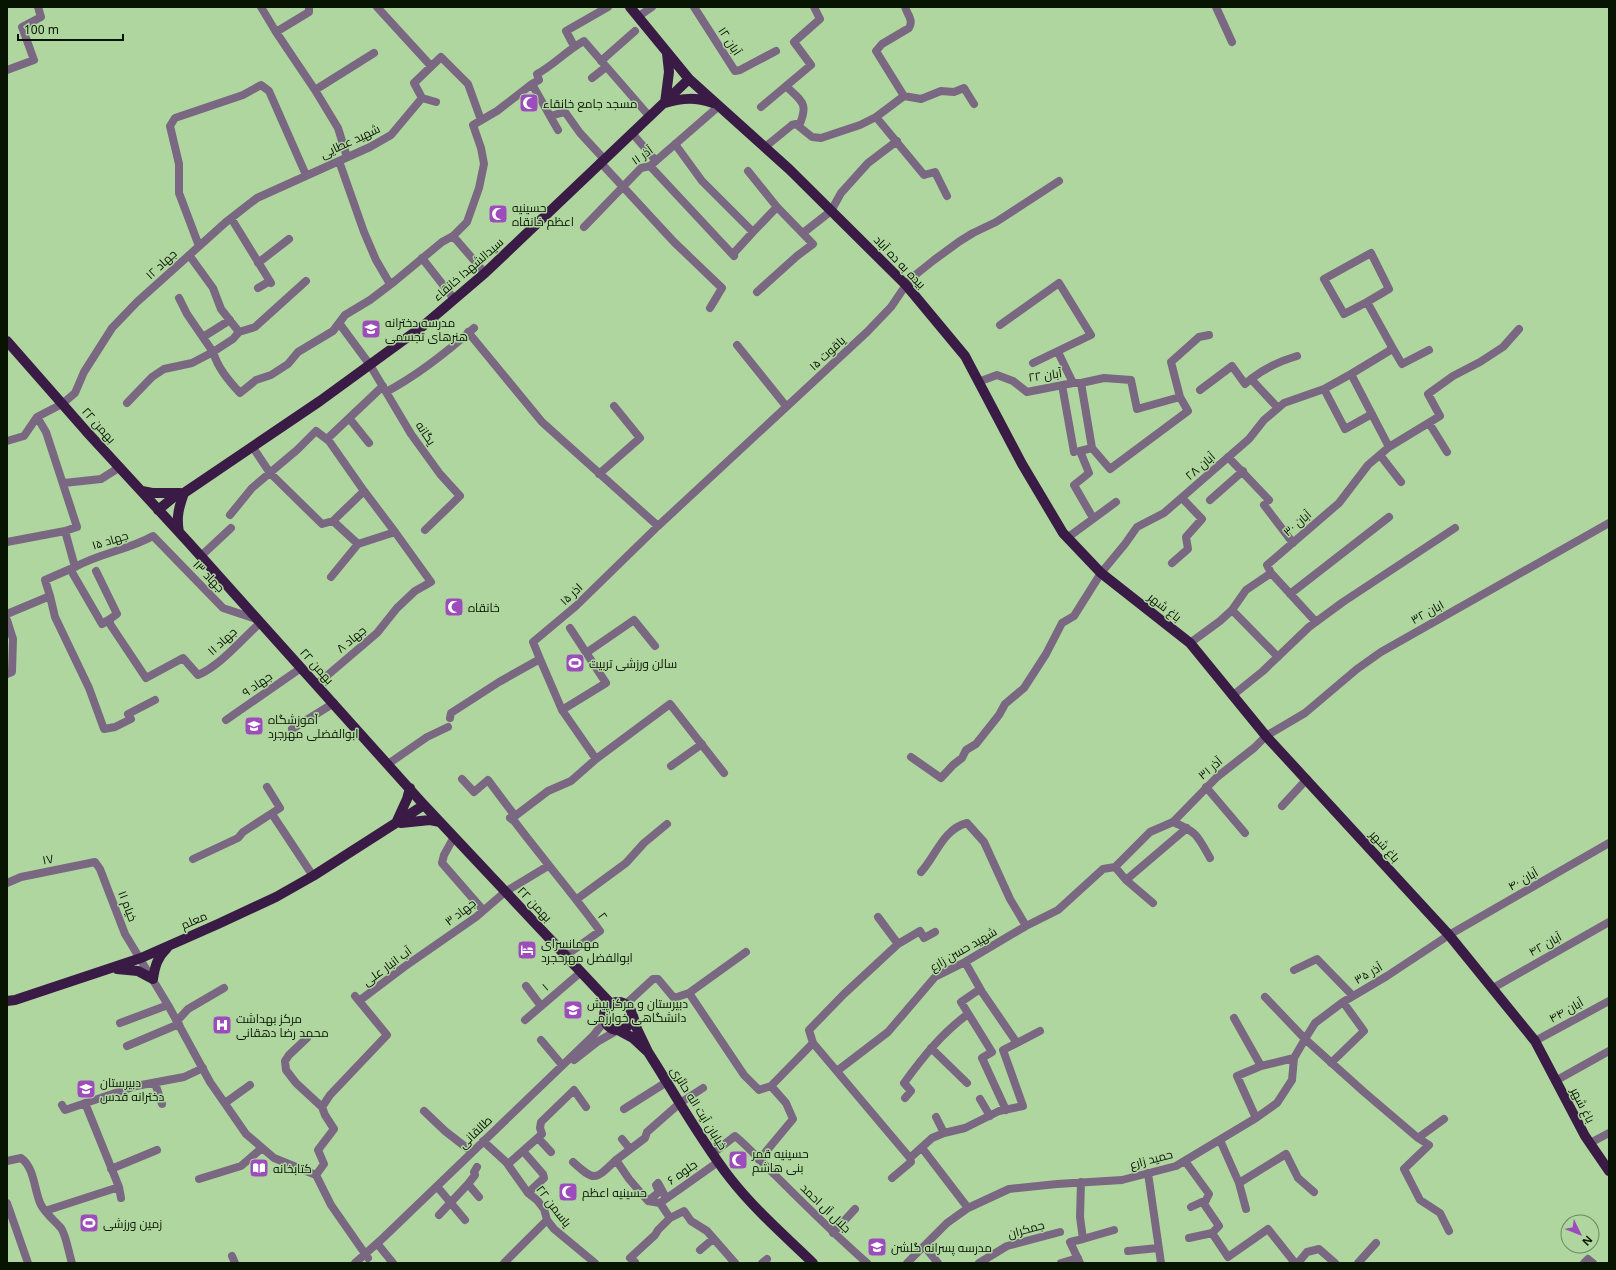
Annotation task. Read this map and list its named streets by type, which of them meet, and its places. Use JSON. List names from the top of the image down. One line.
{"streets":{"main road":["بیده به ده آباد","سیدالشهدا خانقاء","۲۲ بهمن","باغ شهر","معلم","خیابان آیت اله حائری"],"street":["آبان ۱۲","شهید عطایی","آذر ۱۱","جهاد ۱۲","یاقوت ۱۵","آبان ۲۲","یگانه","آبان ۲۸","آبان ۳۰","جهاد ۱۵","جهاد ۱۳","اذر ۱۵","ابان ۳۲","جهاد ۸","جهاد ۱۱","جهاد ۹","آذر ۳۱","۱۷","آبان ۴۰","خیام ۱۱","جهاد ۳","۲","آبان ۴۲","شهید حسن زارع","آب انبار علی","آذر ۳۵","۱","آبان ۴۴","طالقانی","حمید زارع","جلوه ۶","یاسمن ۲۲","جلال آل احمد","جمکران"]},"crossings":[["شهید عطایی","جهاد ۱۲"],["آذر ۱۱","بیده به ده آباد"],["بیده به ده آباد","سیدالشهدا خانقاء"],["بیده به ده آباد","یاقوت ۱۵"],["بیده به ده آباد","آبان ۲۲"],["بیده به ده آباد","آبان ۲۸"],["بیده به ده آباد","باغ شهر"],["جهاد ۱۲","۲۲ بهمن"],["سیدالشهدا خانقاء","۲۲ بهمن"],["سیدالشهدا خانقاء","یگانه"],["یاقوت ۱۵","اذر ۱۵"],["۲۲ بهمن","جهاد ۱۳"],["۲۲ بهمن","جهاد ۸"],["۲۲ بهمن","جهاد ۱۱"],["۲۲ بهمن","جهاد ۹"],["۲۲ بهمن","جهاد ۳"],["۲۲ بهمن","۲"],["۲۲ بهمن","معلم"],["۲۲ بهمن","۱"],["۲۲ بهمن","طالقانی"],["آبان ۲۸","باغ شهر"],["جهاد ۱۵","جهاد ۱۳"],["جهاد ۱۳","جهاد ۱۱"],["باغ شهر","ابان ۳۲"],["باغ شهر","آذر ۳۱"],["باغ شهر","آبان ۴۰"],["باغ شهر","آبان ۴۲"],["باغ شهر","آذر ۳۵"],["باغ شهر","آبان ۴۴"],["ابان ۳۲","آذر ۳۱"],["۱۷","خیام ۱۱"],["آبان ۴۰","آذر ۳۵"],["خیام ۱۱","معلم"],["جهاد ۳","آب انبار علی"],["آذر ۳۵","حمید زارع"],["خیابان آیت اله حائری","جلوه ۶"],["طالقانی","یاسمن ۲۲"],["جلوه ۶","جلال آل احمد"]],"places":{"mosque":["مسجد جامع خانقاء","حسینیه اعظم خانقاه","خانقاه","حسینیه قمر بنی هاشم","حسینیه اعظم"],"school or university":["مدرسه دخترانه هنرهای تجسمی","آموزشگاه ابوالفضلی مهرجرد","دبیرستان و مرکز پیش دانشگاهی خوارزمی","دبیرستان دخترانه قدس","مدرسه پسرانه گلشن"],"sports":["سالن ورزشی تربیت","زمین ورزشی"],"hotel":["مهمانسرای ابوالفضل مهرحجرد"],"hospital":["مرکز بهداشت محمد رضا دهقانی"],"library":["کتابخانه"]},"scale_bar":"100 m","north":"bottom right"}
